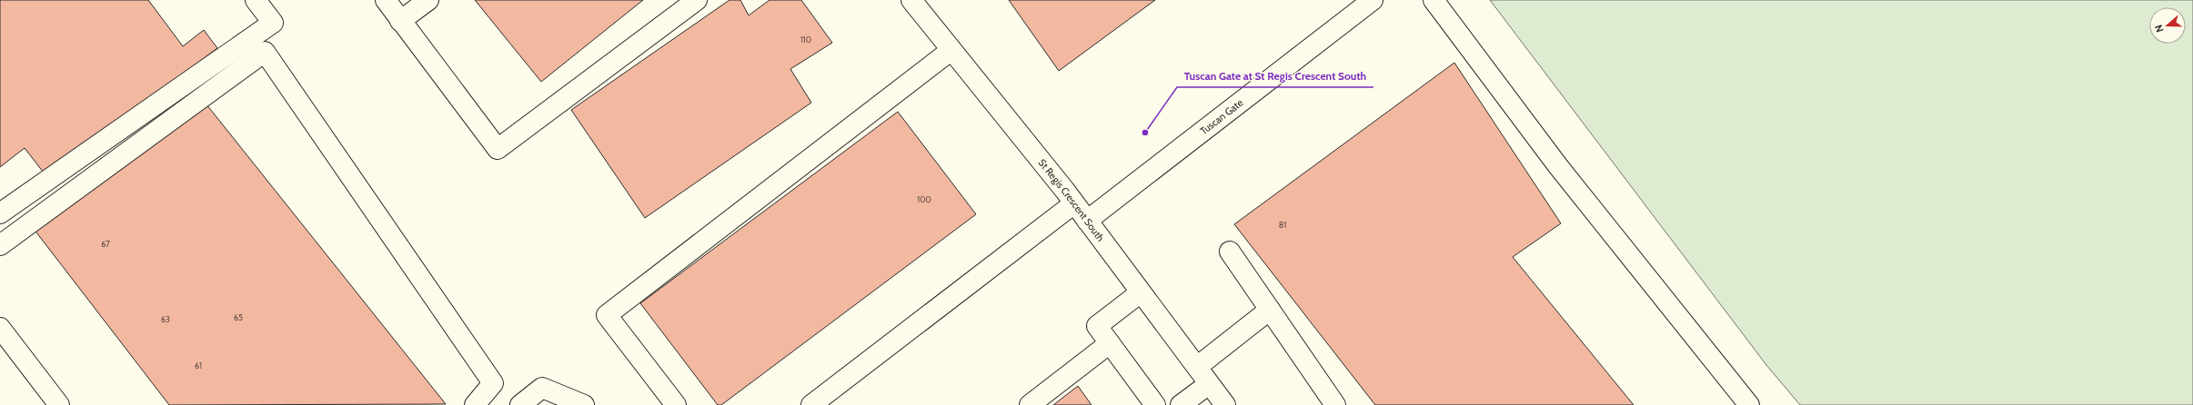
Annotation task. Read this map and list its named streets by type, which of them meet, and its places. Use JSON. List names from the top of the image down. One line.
{"streets":{"street":["Tuscan Gate","St Regis Crescent South"]},"crossings":[["Tuscan Gate","St Regis Crescent South"]],"places":["Tuscan Gate at St Regis Crescent South"],"house_numbers":["110","100","81","67","65","63","61"],"north":"left"}
